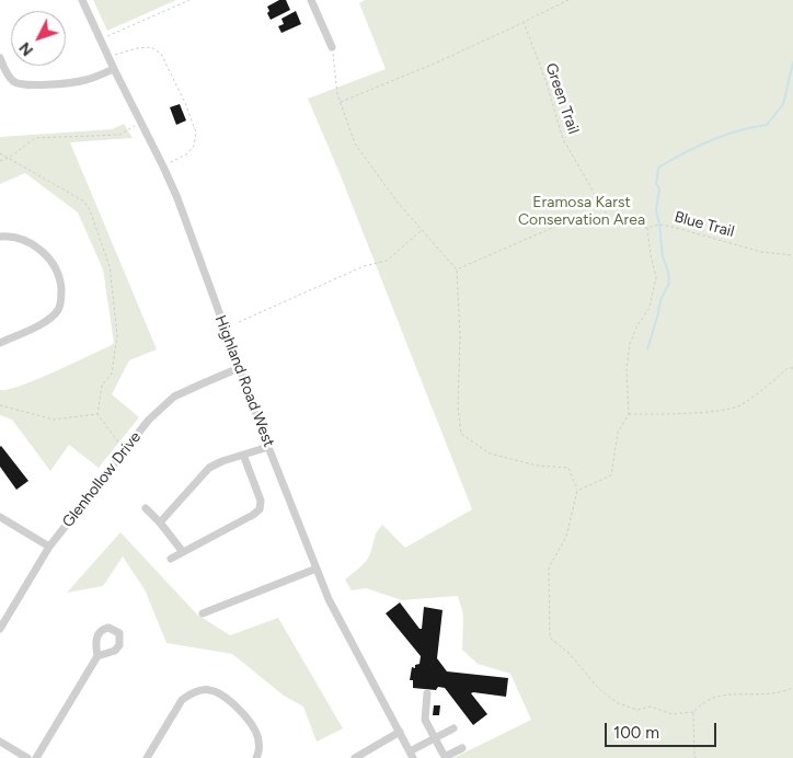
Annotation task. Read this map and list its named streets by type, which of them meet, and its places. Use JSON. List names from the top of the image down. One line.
{"streets":{"street":["Highland Road West","Glenhollow Drive"],"path":["Green Trail","Blue Trail"]},"crossings":[["Green Trail","Blue Trail"],["Highland Road West","Glenhollow Drive"]],"parks":["Eramosa Karst Conservation Area"],"scale_bar":"100 m","north":"bottom left"}
